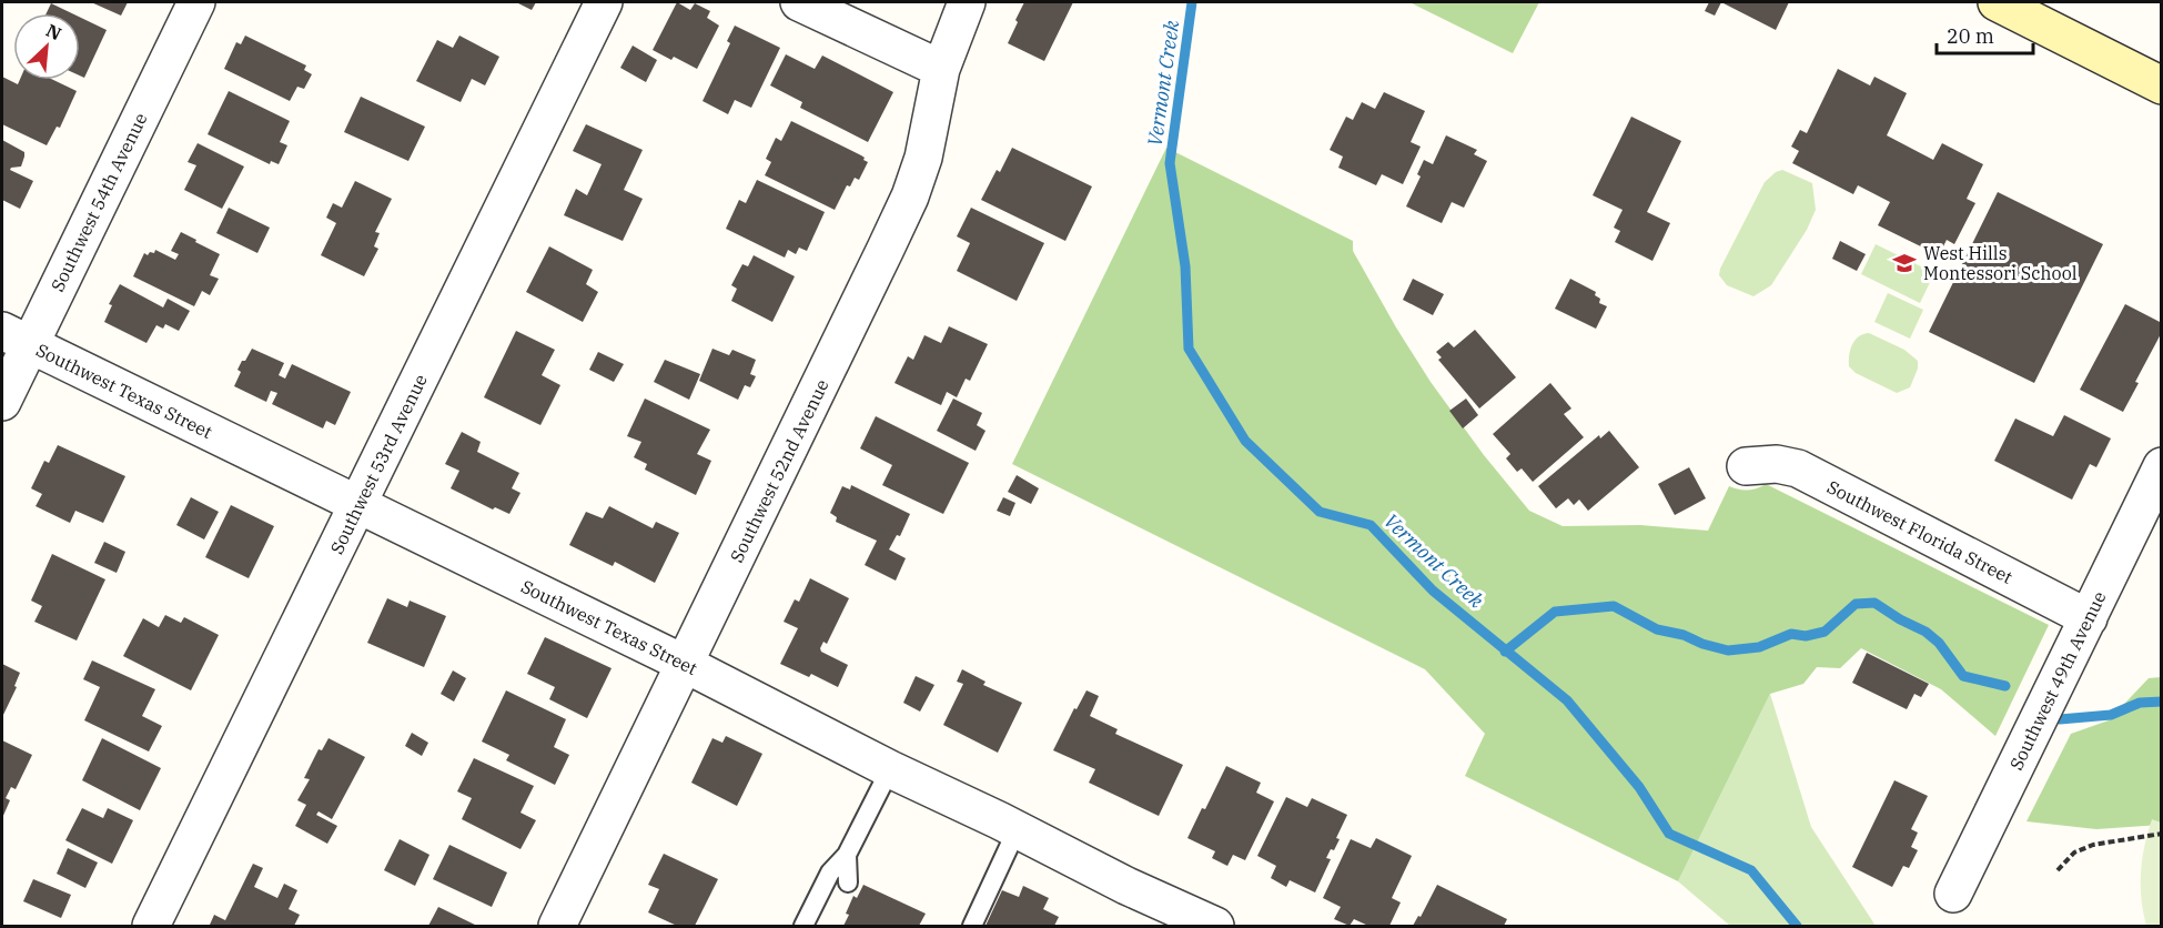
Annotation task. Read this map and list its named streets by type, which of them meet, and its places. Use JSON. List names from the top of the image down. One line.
{"streets":{"street":["Southwest 54th Avenue","Southwest Texas Street","Southwest 53rd Avenue","Southwest 52nd Avenue","Southwest Florida Street","Southwest 49th Avenue"]},"crossings":[["Southwest 54th Avenue","Southwest Texas Street"],["Southwest Texas Street","Southwest 53rd Avenue"],["Southwest Texas Street","Southwest 52nd Avenue"],["Southwest Florida Street","Southwest 49th Avenue"]],"water":["Vermont Creek"],"places":{"school or university":["West Hills Montessori School"]},"scale_bar":"20 m","north":"top right"}
